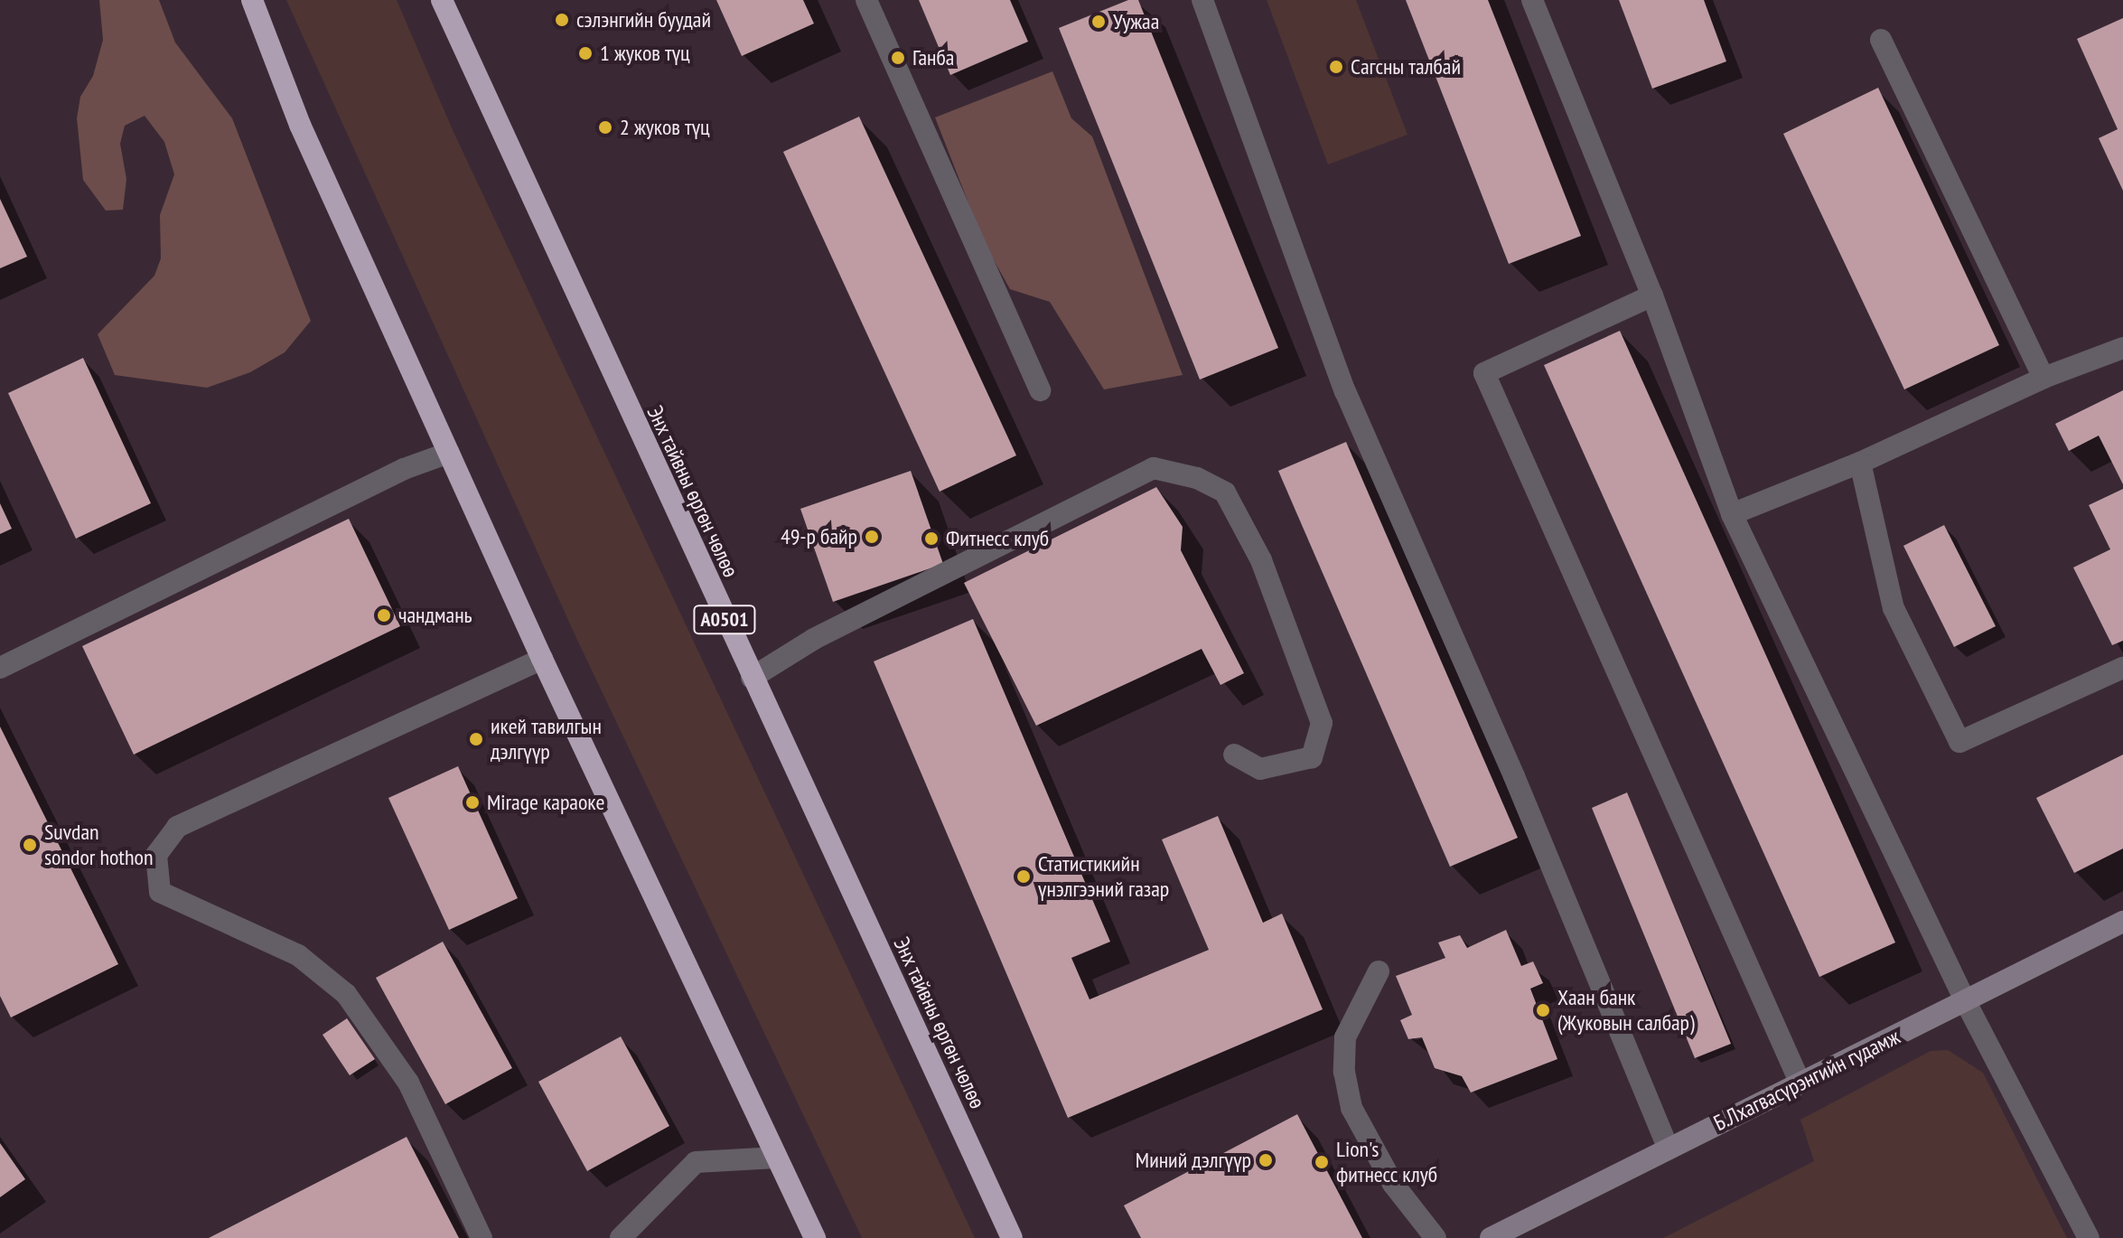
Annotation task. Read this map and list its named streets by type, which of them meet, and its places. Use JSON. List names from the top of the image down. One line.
{"streets":{"highway":["Энх тайвны өргөн чөлөө","A0501"],"street":["Б.Лхагвасүрэнгийн гудамж"]},"places":["сэлэнгийн буудай","Уужаа","1 жуков түц","Ганба","Сагсны талбай","2 жуков түц","49-р байр","Фитнесс клуб","чандмань","икей тавилгын дэлгүүр","Mirage караоке","Suvdan sondor hothon","Статистикийн үнэлгээний газар","Хаан банк (Жуковын салбар)","Миний дэлгүүр","Lion's фитнесс клуб"]}
